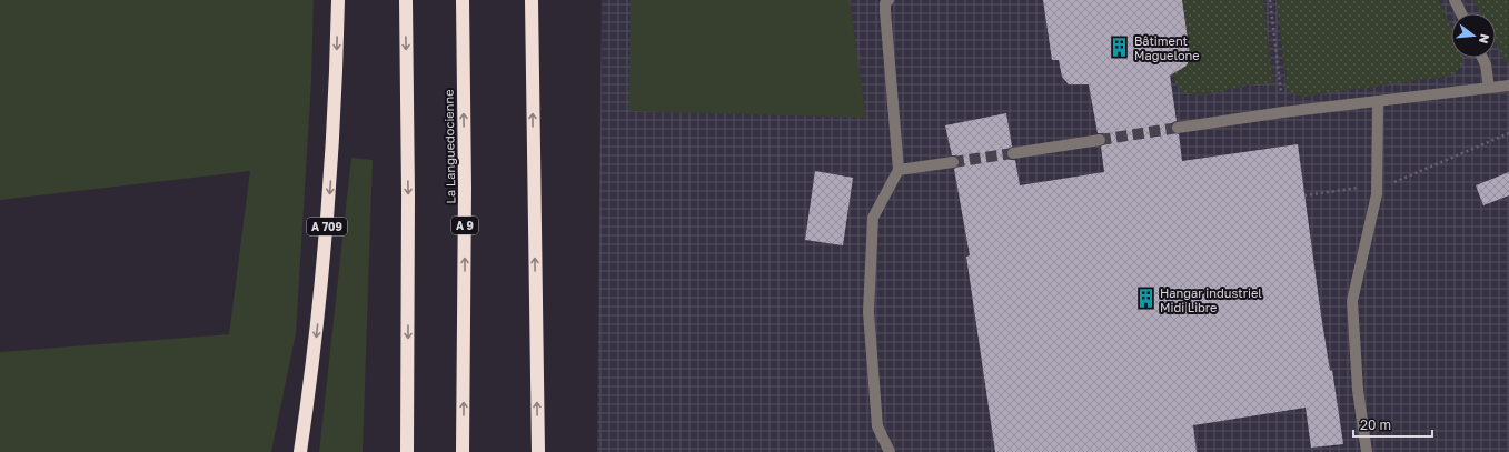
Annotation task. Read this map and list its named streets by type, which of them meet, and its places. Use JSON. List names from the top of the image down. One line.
{"streets":{"highway":["La Languedocienne","A 9","A 709"]},"places":{"building":["Bâtiment Maguelone","Hangar industriel Midi Libre"]},"scale_bar":"20 m","north":"right"}
